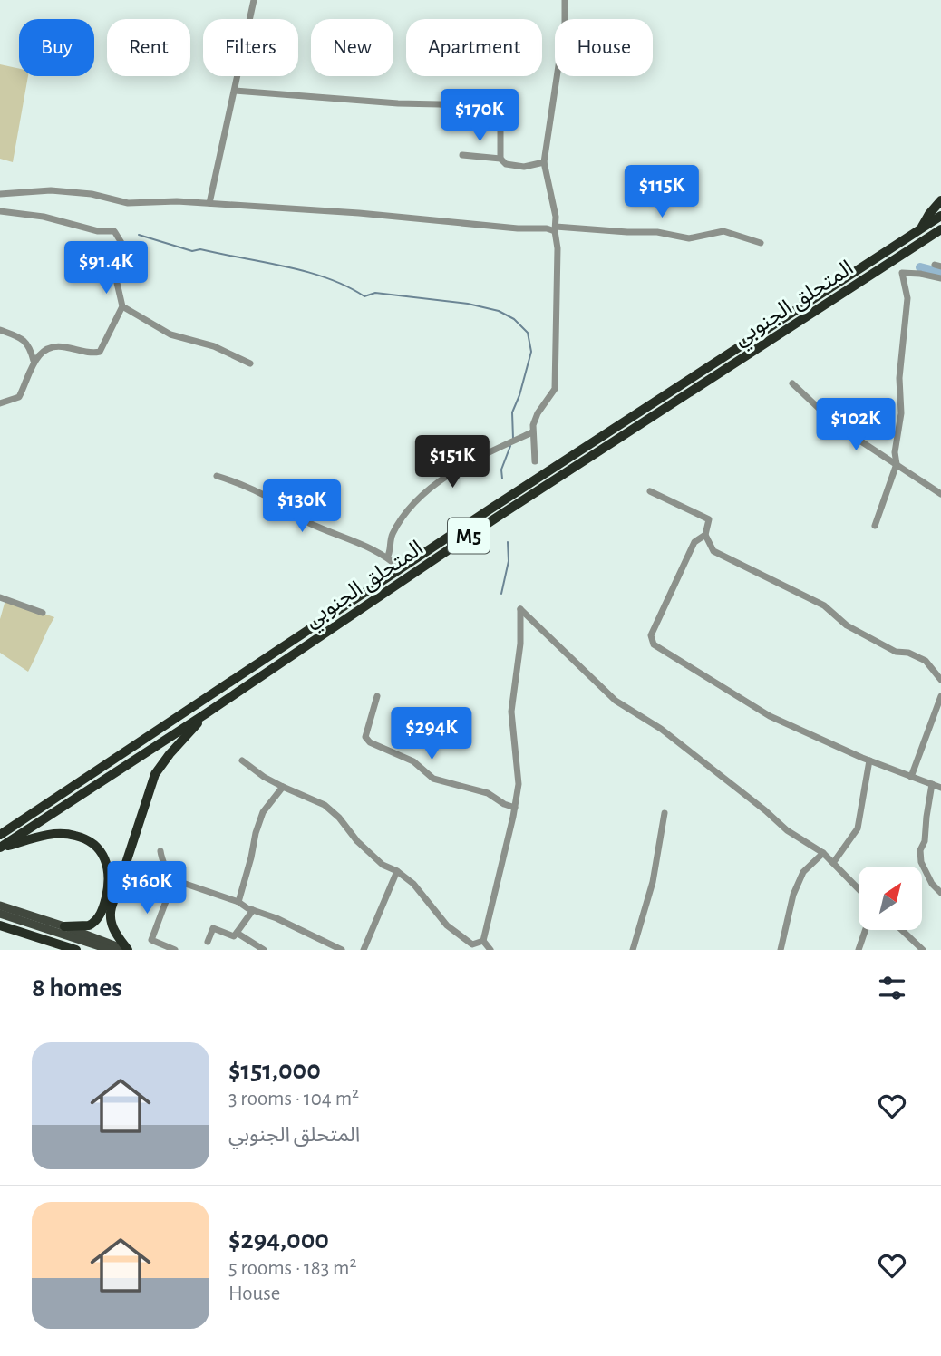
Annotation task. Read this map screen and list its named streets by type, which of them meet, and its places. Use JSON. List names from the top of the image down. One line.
{"streets":{"highway":["المتحلق الجنوبي","M5"]},"north":"top right","page":{"chip":["Buy","Rent","Filters","New","Apartment","House"],"price":["$170K","$115K","$91.4K","$102K","$151K","$130K","$294K","$160K"],"heading":"8 homes","list":[{"name":"$151,000","note":"3 rooms · 104 m² · المتحلق الجنوبي"},{"name":"$294,000","note":"5 rooms · 183 m² · House"}]}}
